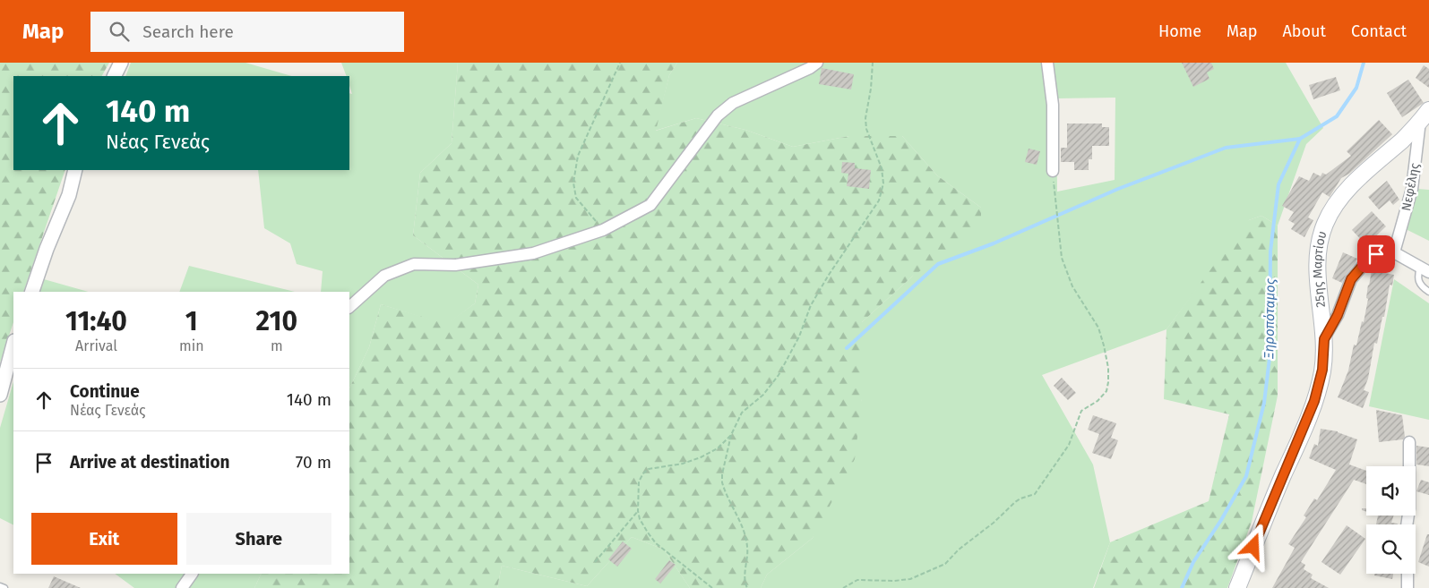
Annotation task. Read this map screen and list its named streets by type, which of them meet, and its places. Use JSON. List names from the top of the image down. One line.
{"streets":{"main road":["25ης Μαρτίου"],"street":["Νεφέλης"]},"crossings":[["Νεφέλης","25ης Μαρτίου"]],"water":["Ξηροπόταμος"],"page":{"header":"Map","search":"Search here","nav":["Home","Map","About","Contact"],"turn":["140 m","Νέας Γενεάς"],"eta":["11:40","Arrival","1","min","210","m"],"list":[{"name":"Continue","note":"Νέας Γενεάς","value":"140 m"},{"name":"Arrive at destination","value":"70 m"}],"buttons":["Exit","Share"]}}
